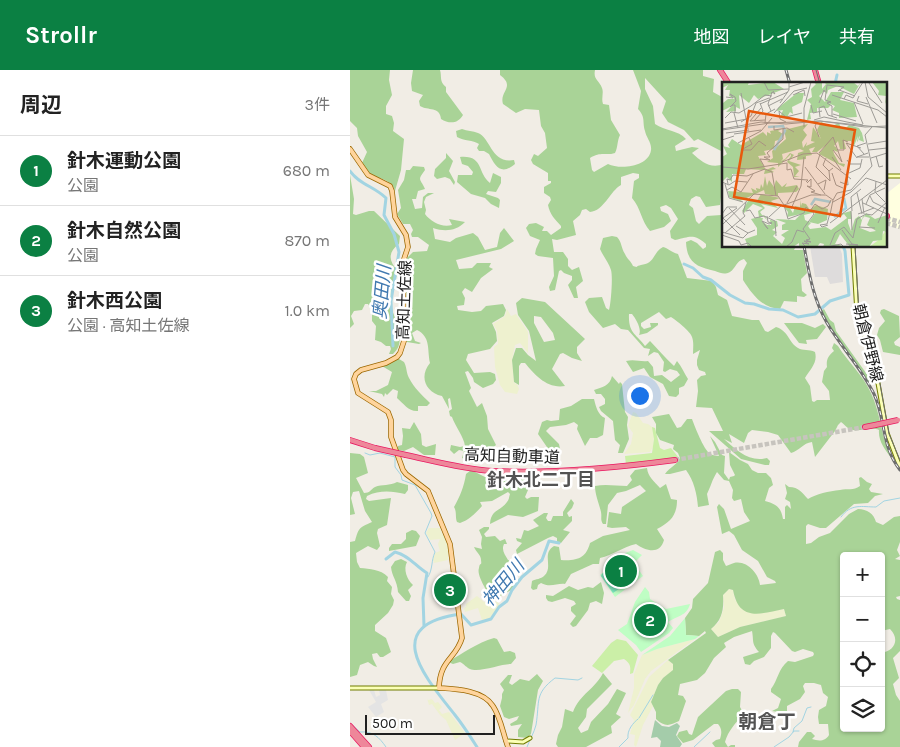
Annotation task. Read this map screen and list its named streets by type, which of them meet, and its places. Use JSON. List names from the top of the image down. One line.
{"streets":{"highway":["高知自動車道"],"main road":["高知土佐線","朝倉伊野線"]},"districts":["針木北二丁目","朝倉丁"],"water":["奥田川","神田川"],"scale_bar":"500 m","page":{"header":"Strollr","nav":["地図","レイヤ","共有"],"heading":["周辺","3件"],"list":[{"mark":"1","name":"針木運動公園","note":"公園","value":"680 m"},{"mark":"2","name":"針木自然公園","note":"公園","value":"870 m"},{"mark":"3","name":"針木西公園","note":"公園 · 高知土佐線","value":"1.0 km"}],"map_buttons":["+","−"],"pins":["1","3","2"],"scale":"500 m"}}
